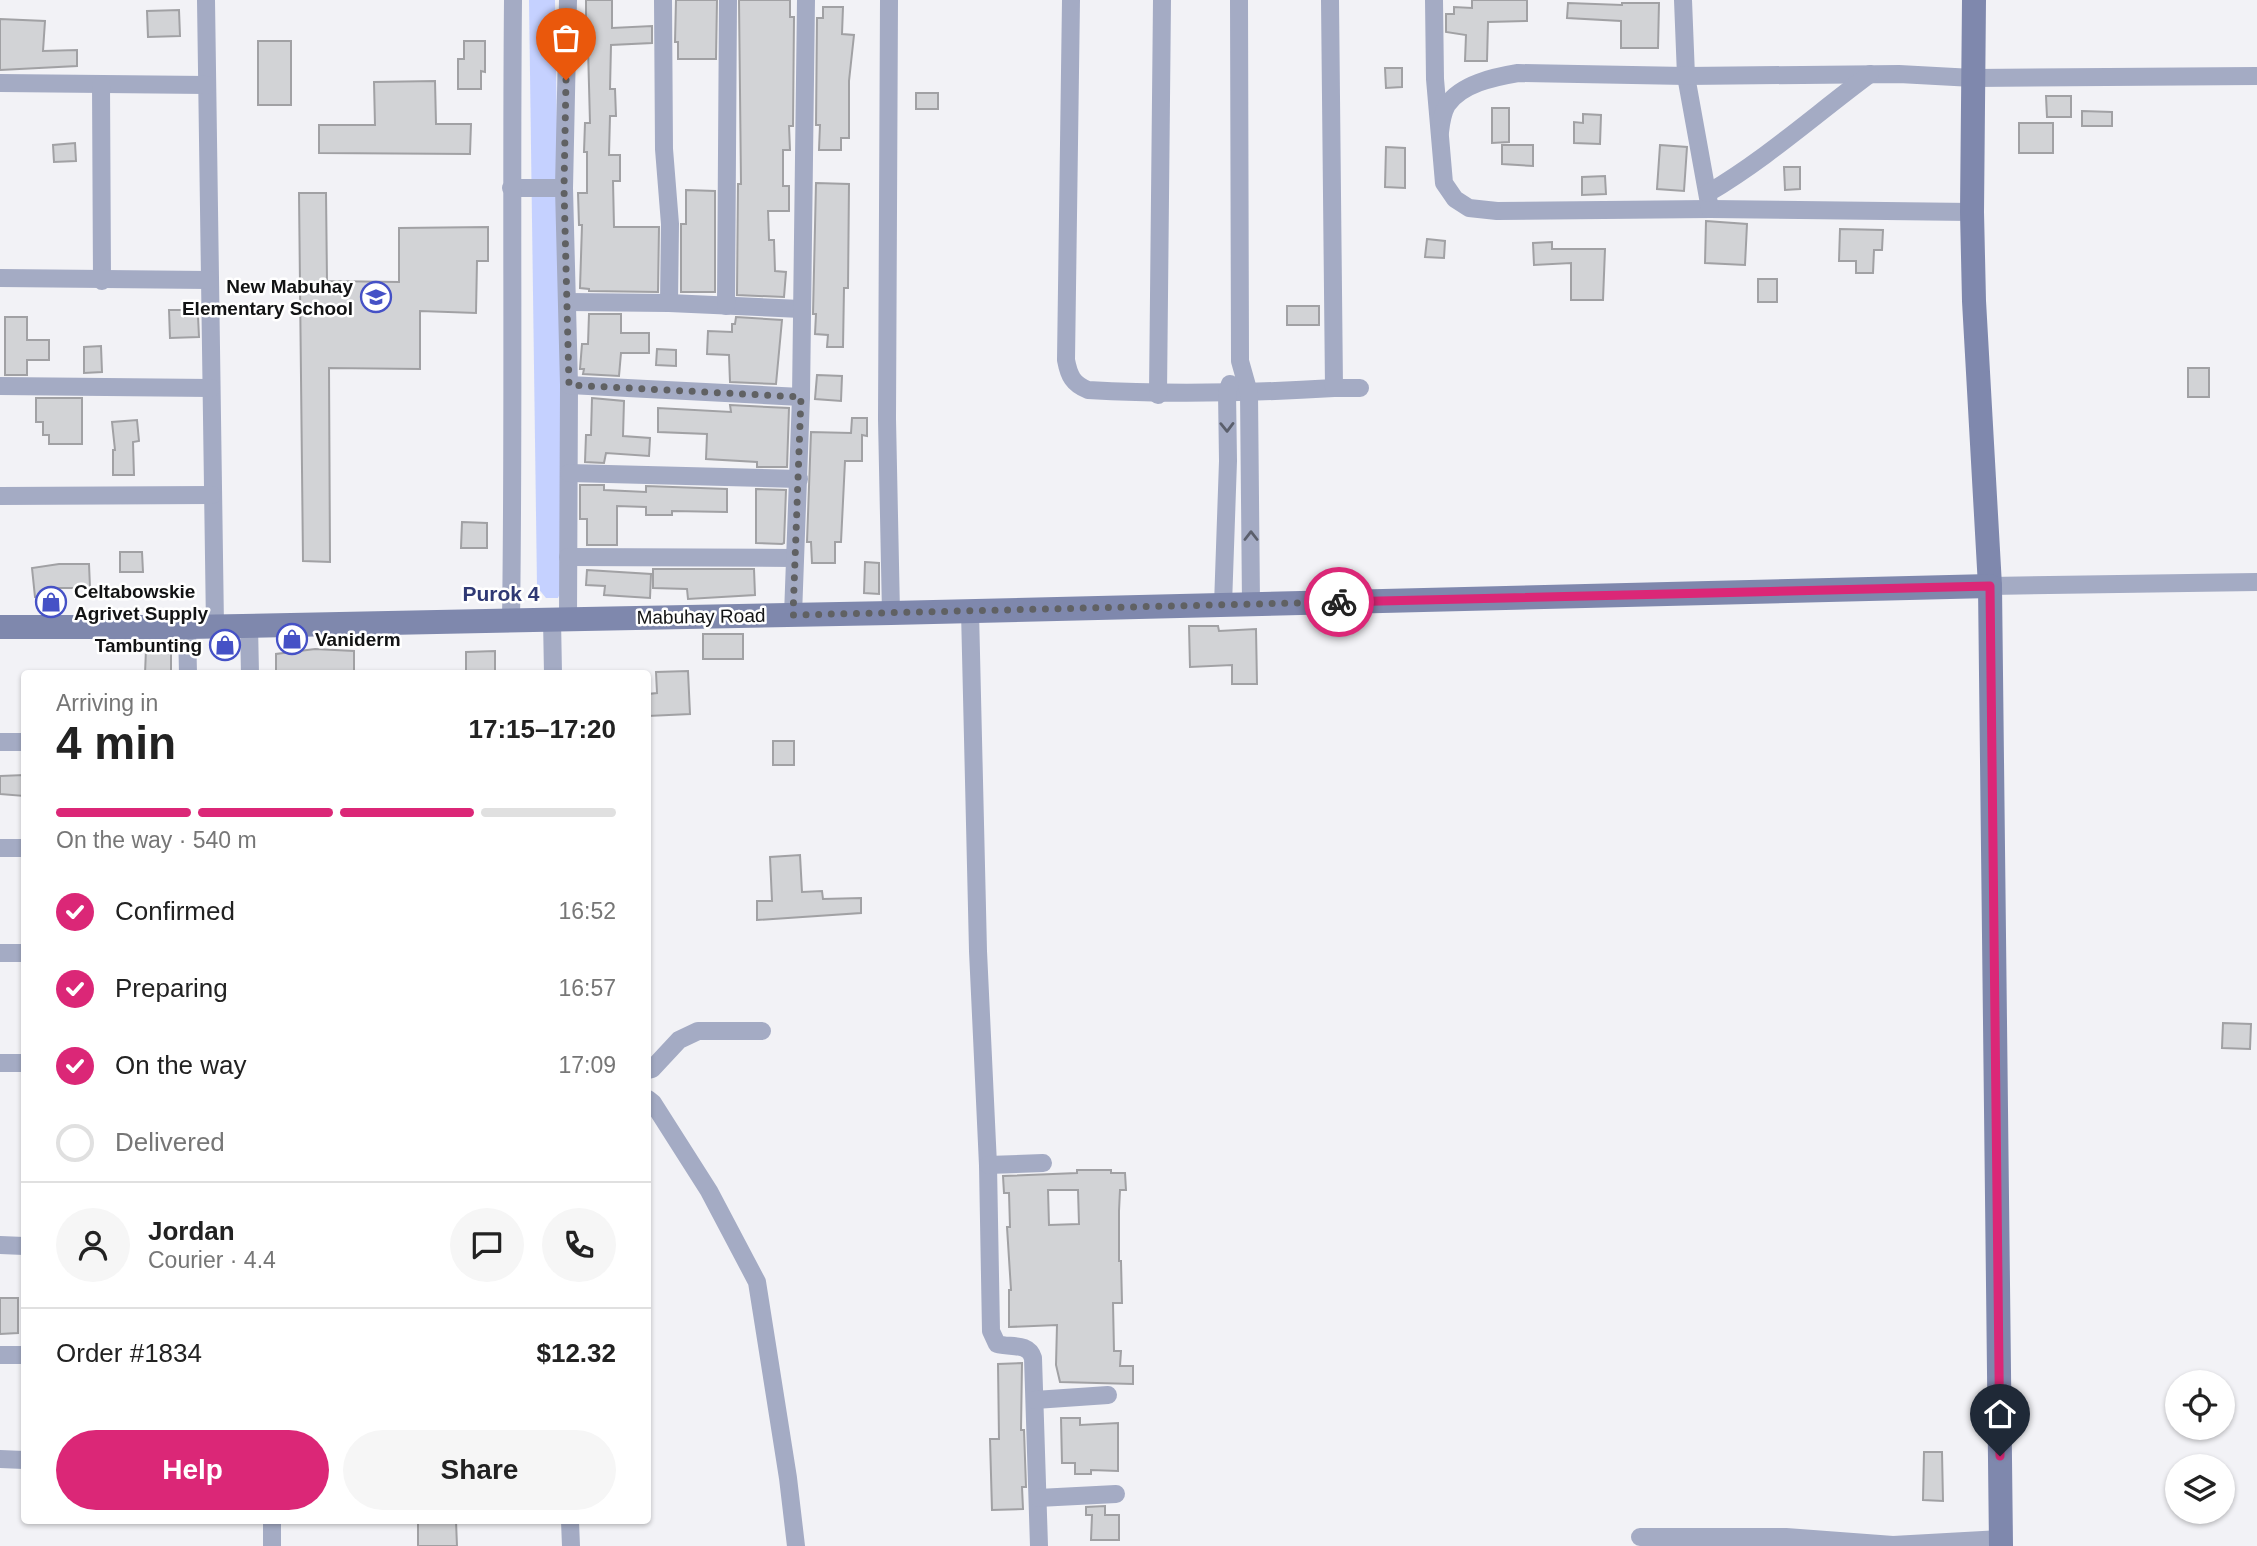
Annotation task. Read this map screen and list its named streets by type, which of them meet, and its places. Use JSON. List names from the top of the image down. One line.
{"streets":{"street":["Mabuhay Road"]},"districts":["Purok 4"],"places":{"school or university":["New Mabuhay Elementary School"],"shop":["Celtabowskie Agrivet Supply","Vaniderm","Tambunting"]},"page":{"heading":["4 min","Arriving in","17:15–17:20"],"panel":["Jordan","Courier · 4.4","Order #1834","$12.32"],"bar":"On the way · 540 m","list":[["Confirmed","16:52"],["Preparing","16:57"],["On the way","17:09"],"Delivered"],"buttons":["Help","Share"]}}
